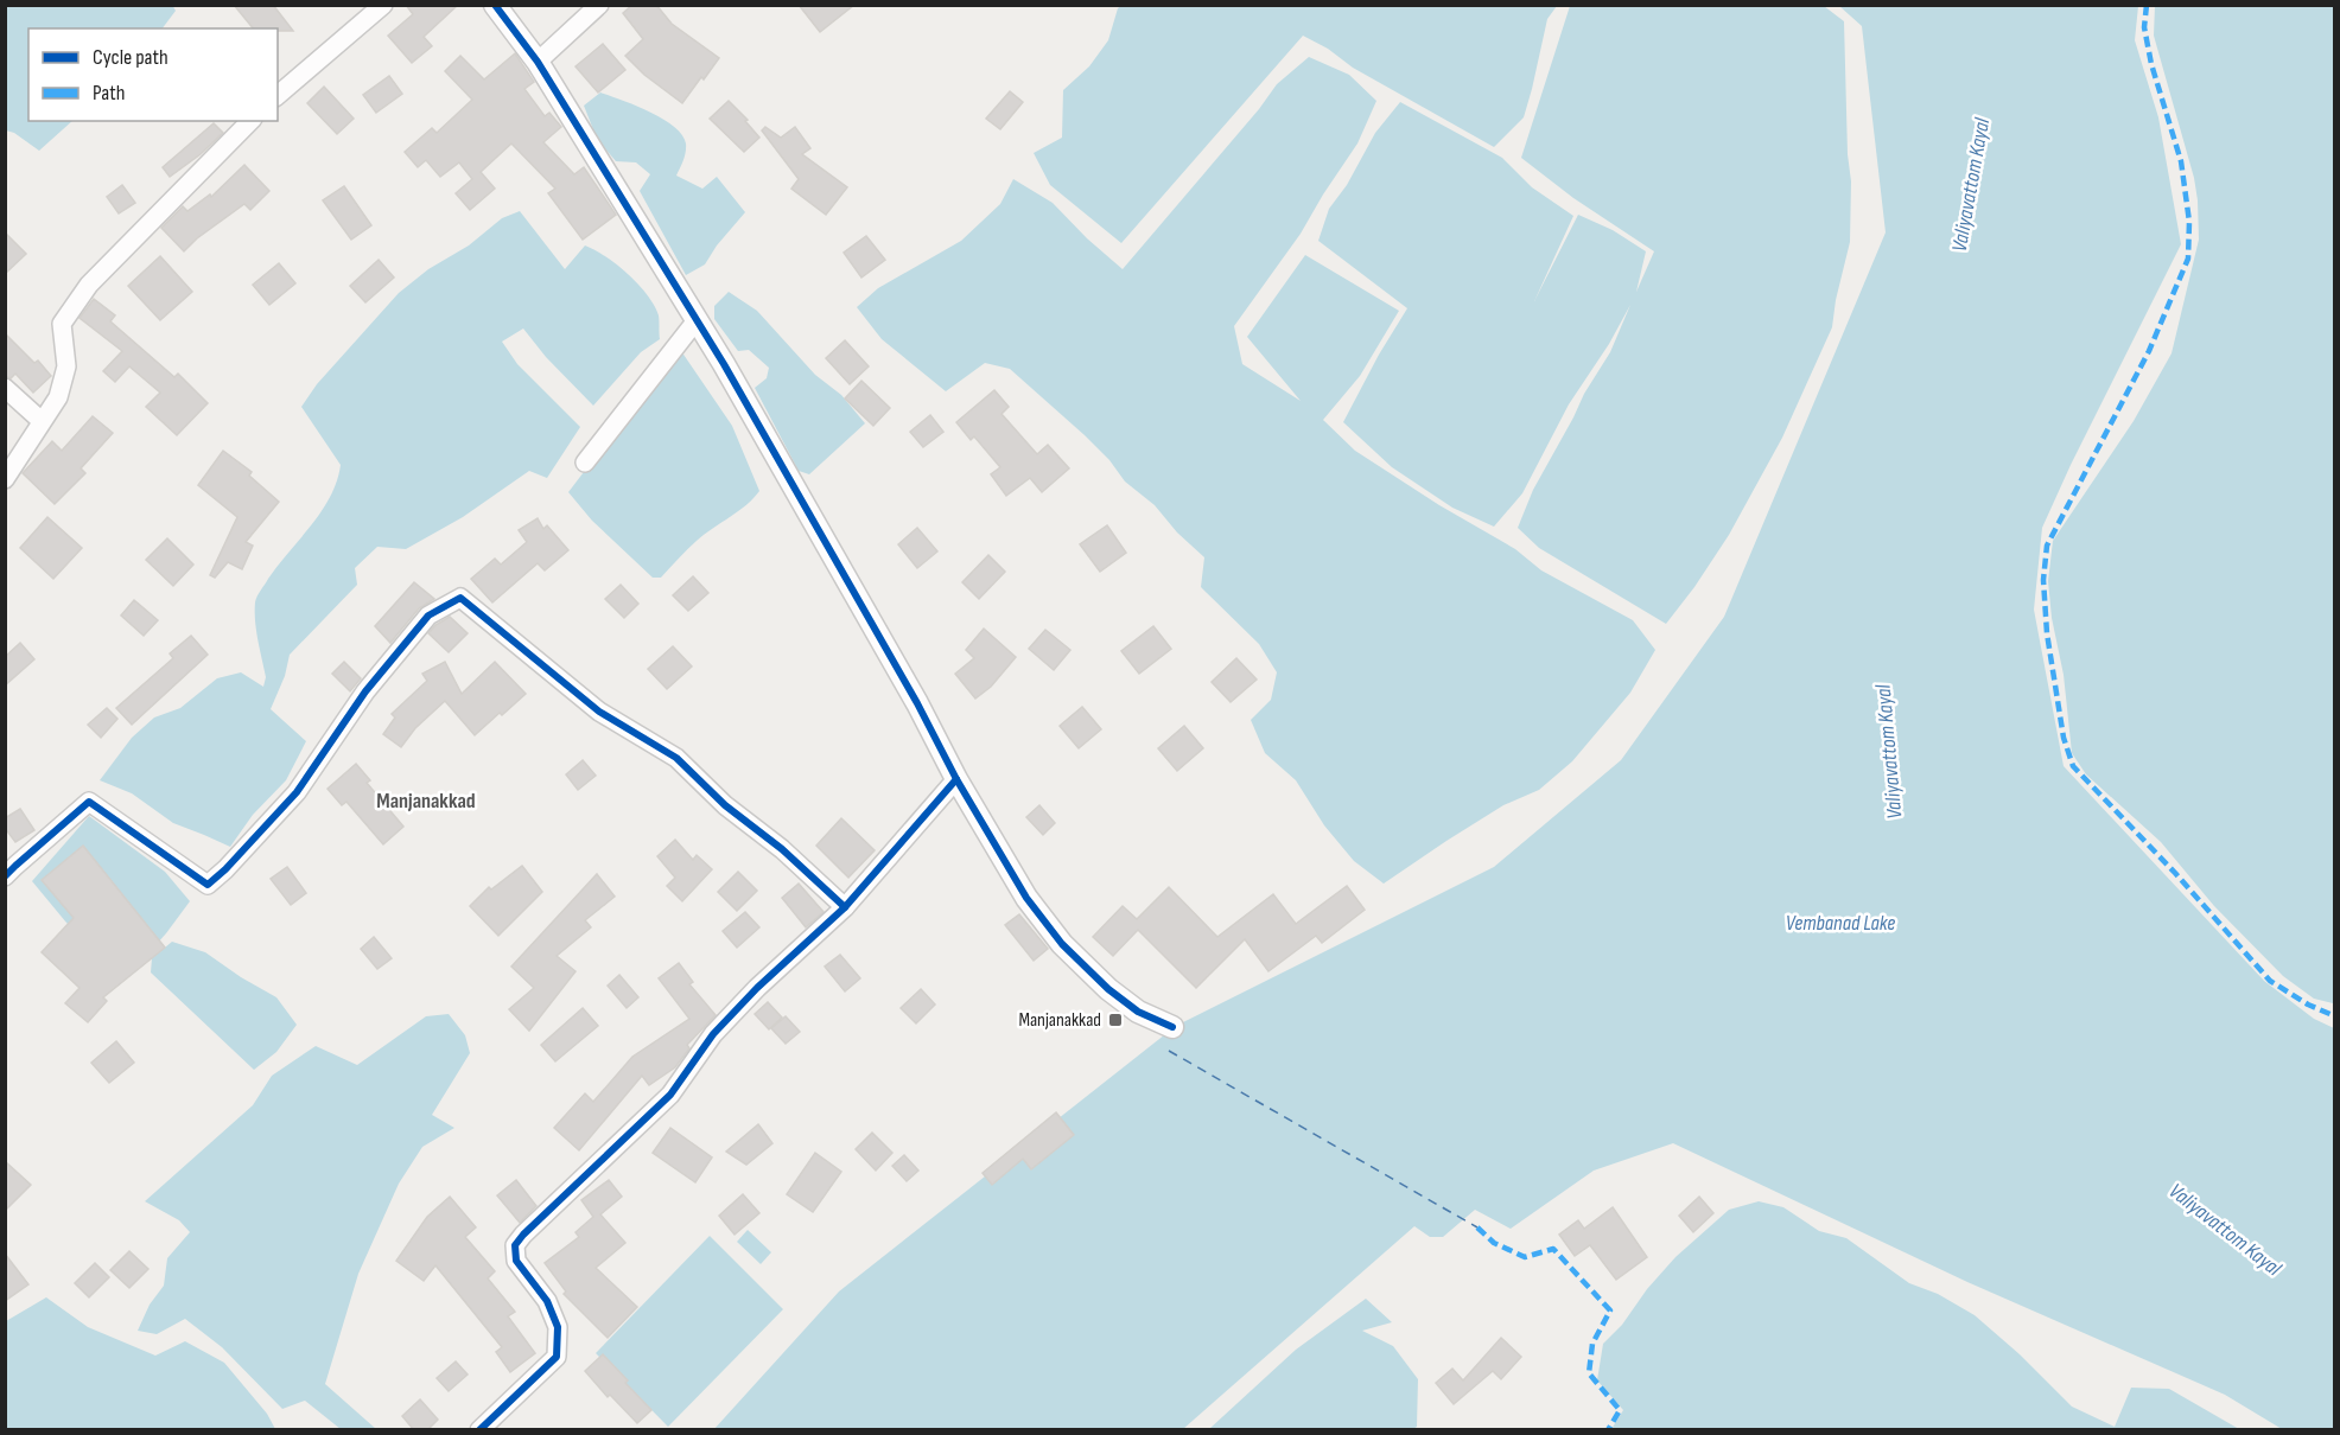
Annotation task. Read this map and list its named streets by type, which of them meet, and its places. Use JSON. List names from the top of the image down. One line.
{"districts":["Manjanakkad"],"water":["Valiyavattom Kayal","Vembanad Lake"],"places":{"transit":["Manjanakkad"]},"legend":["Cycle path","Path"]}
